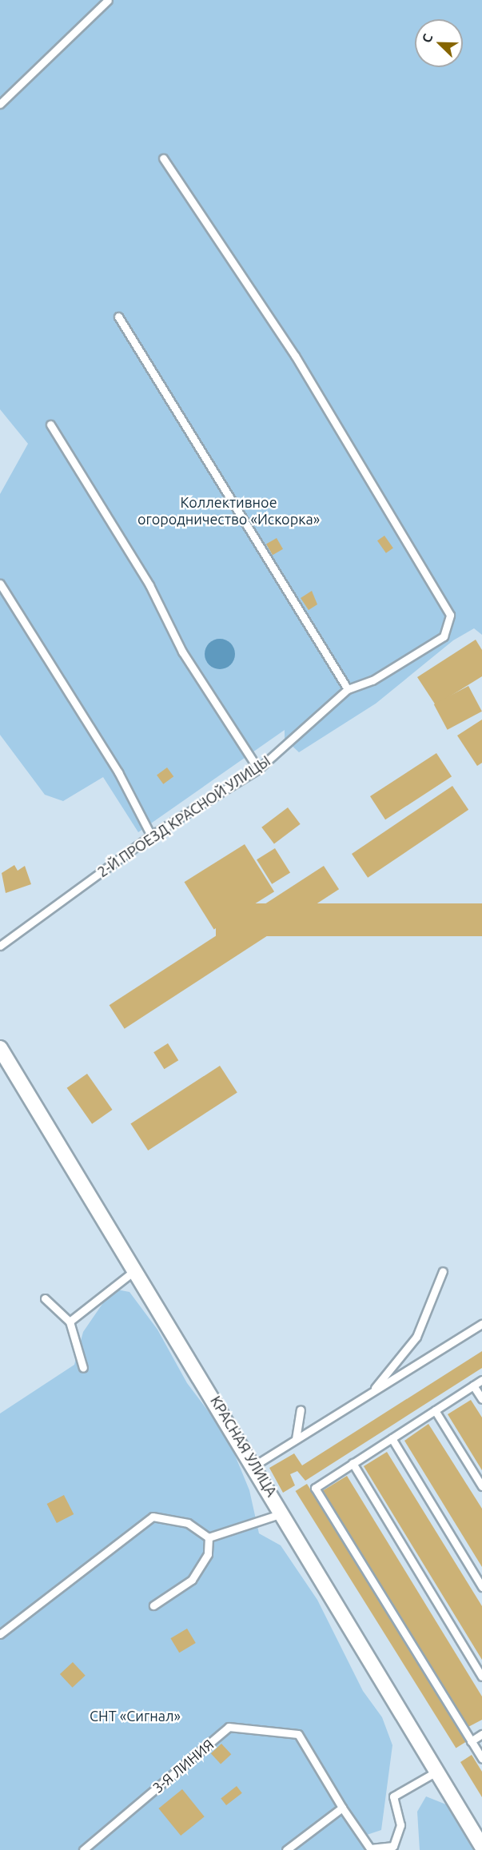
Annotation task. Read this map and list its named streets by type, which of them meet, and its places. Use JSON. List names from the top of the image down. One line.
{"streets":{"street":["КРАСНАЯ УЛИЦА"],"lane":["2-Й ПРОЕЗД КРАСНОЙ УЛИЦЫ","3-Я ЛИНИЯ"]},"parks":["Коллективное огородничество «Искорка»","СНТ «Сигнал»"],"north":"top left"}
